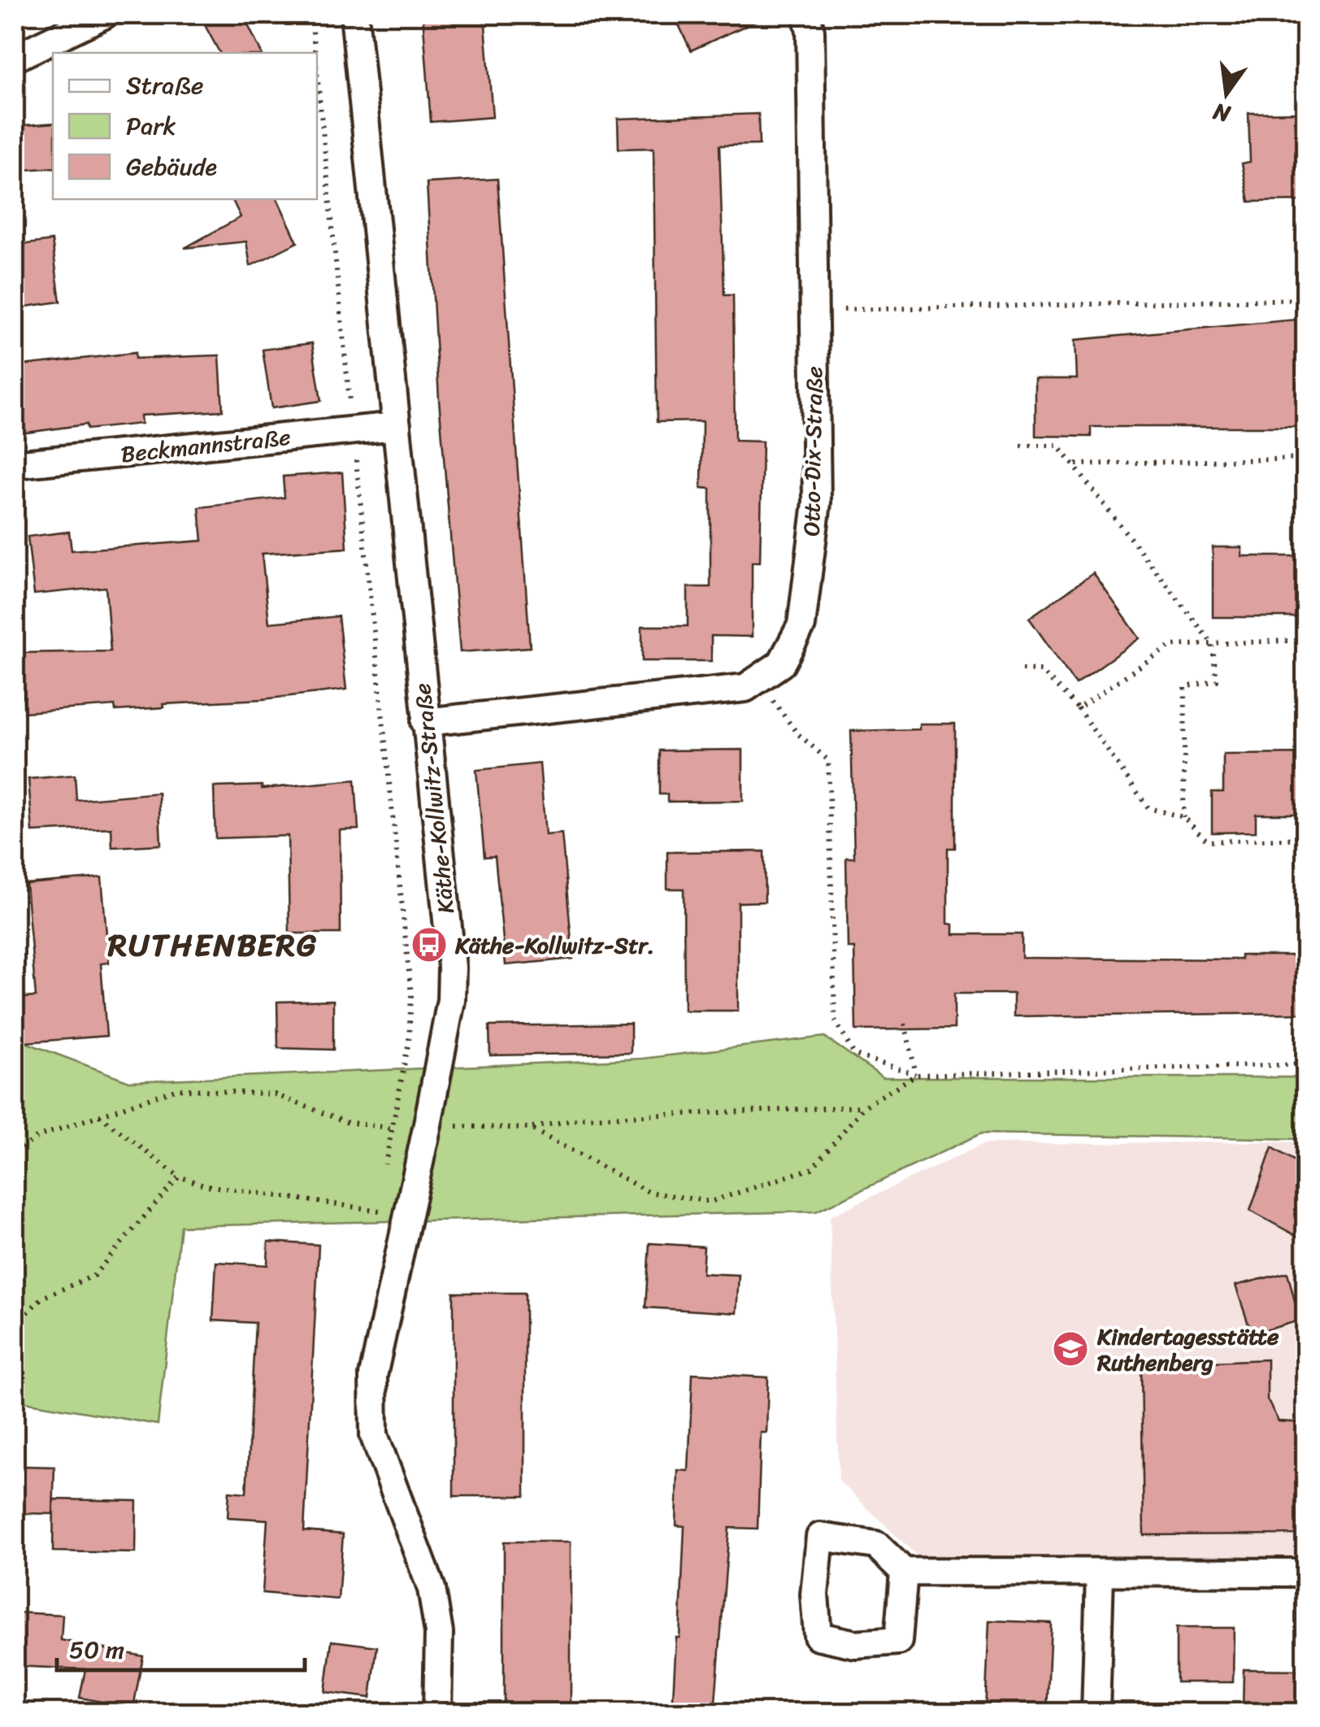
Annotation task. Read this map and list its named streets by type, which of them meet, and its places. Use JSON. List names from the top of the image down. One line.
{"streets":{"street":["Beckmannstraße","Otto-Dix-Straße","Käthe-Kollwitz-Straße"]},"crossings":[["Beckmannstraße","Käthe-Kollwitz-Straße"]],"districts":["RUTHENBERG"],"places":{"bus stop":["Käthe-Kollwitz-Str."],"school or university":["Kindertagesstätte Ruthenberg"]},"legend":["Straße","Park","Gebäude"],"scale_bar":"50 m","north":"bottom"}
